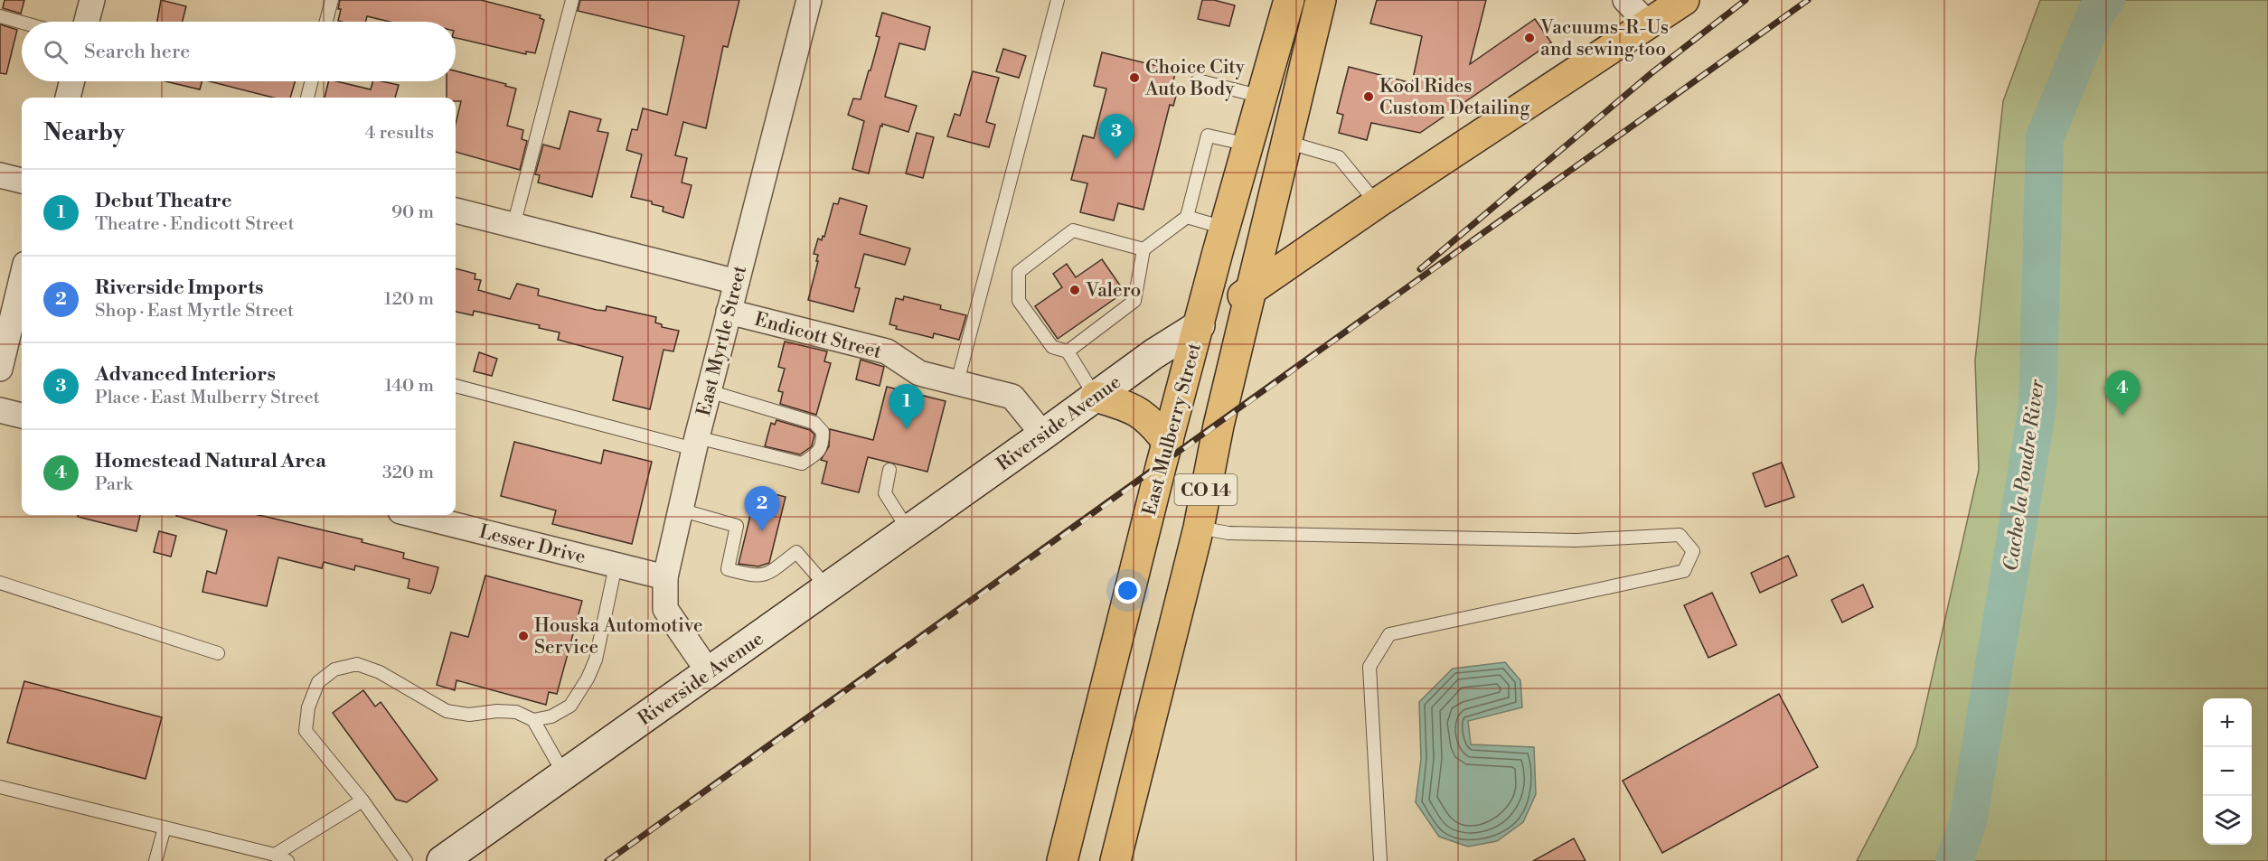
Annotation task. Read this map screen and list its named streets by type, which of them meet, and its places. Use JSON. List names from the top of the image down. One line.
{"streets":{"highway":["Riverside Avenue","East Mulberry Street","CO 14"],"street":["Endicott Street","East Myrtle Street","Lesser Drive"]},"crossings":[["Endicott Street","East Myrtle Street"],["Endicott Street","Riverside Avenue"],["East Myrtle Street","Riverside Avenue"],["East Myrtle Street","Lesser Drive"],["Riverside Avenue","East Mulberry Street"],["Riverside Avenue","CO 14"]],"water":["Cache la Poudre River"],"places":["Vacuums-R-Us and sewing too","Choice City Auto Body","Kool Rides Custom Detailing","Valero","Houska Automotive Service"],"page":{"search":"Search here","heading":["Nearby","4 results"],"pins":["3","4","1","2"],"list":[{"mark":"1","name":"Debut Theatre","note":"Theatre · Endicott Street","value":"90 m"},{"mark":"2","name":"Riverside Imports","note":"Shop · East Myrtle Street","value":"120 m"},{"mark":"3","name":"Advanced Interiors","note":"Place · East Mulberry Street","value":"140 m"},{"mark":"4","name":"Homestead Natural Area","note":"Park","value":"320 m"}],"map_buttons":["+","−"]}}
